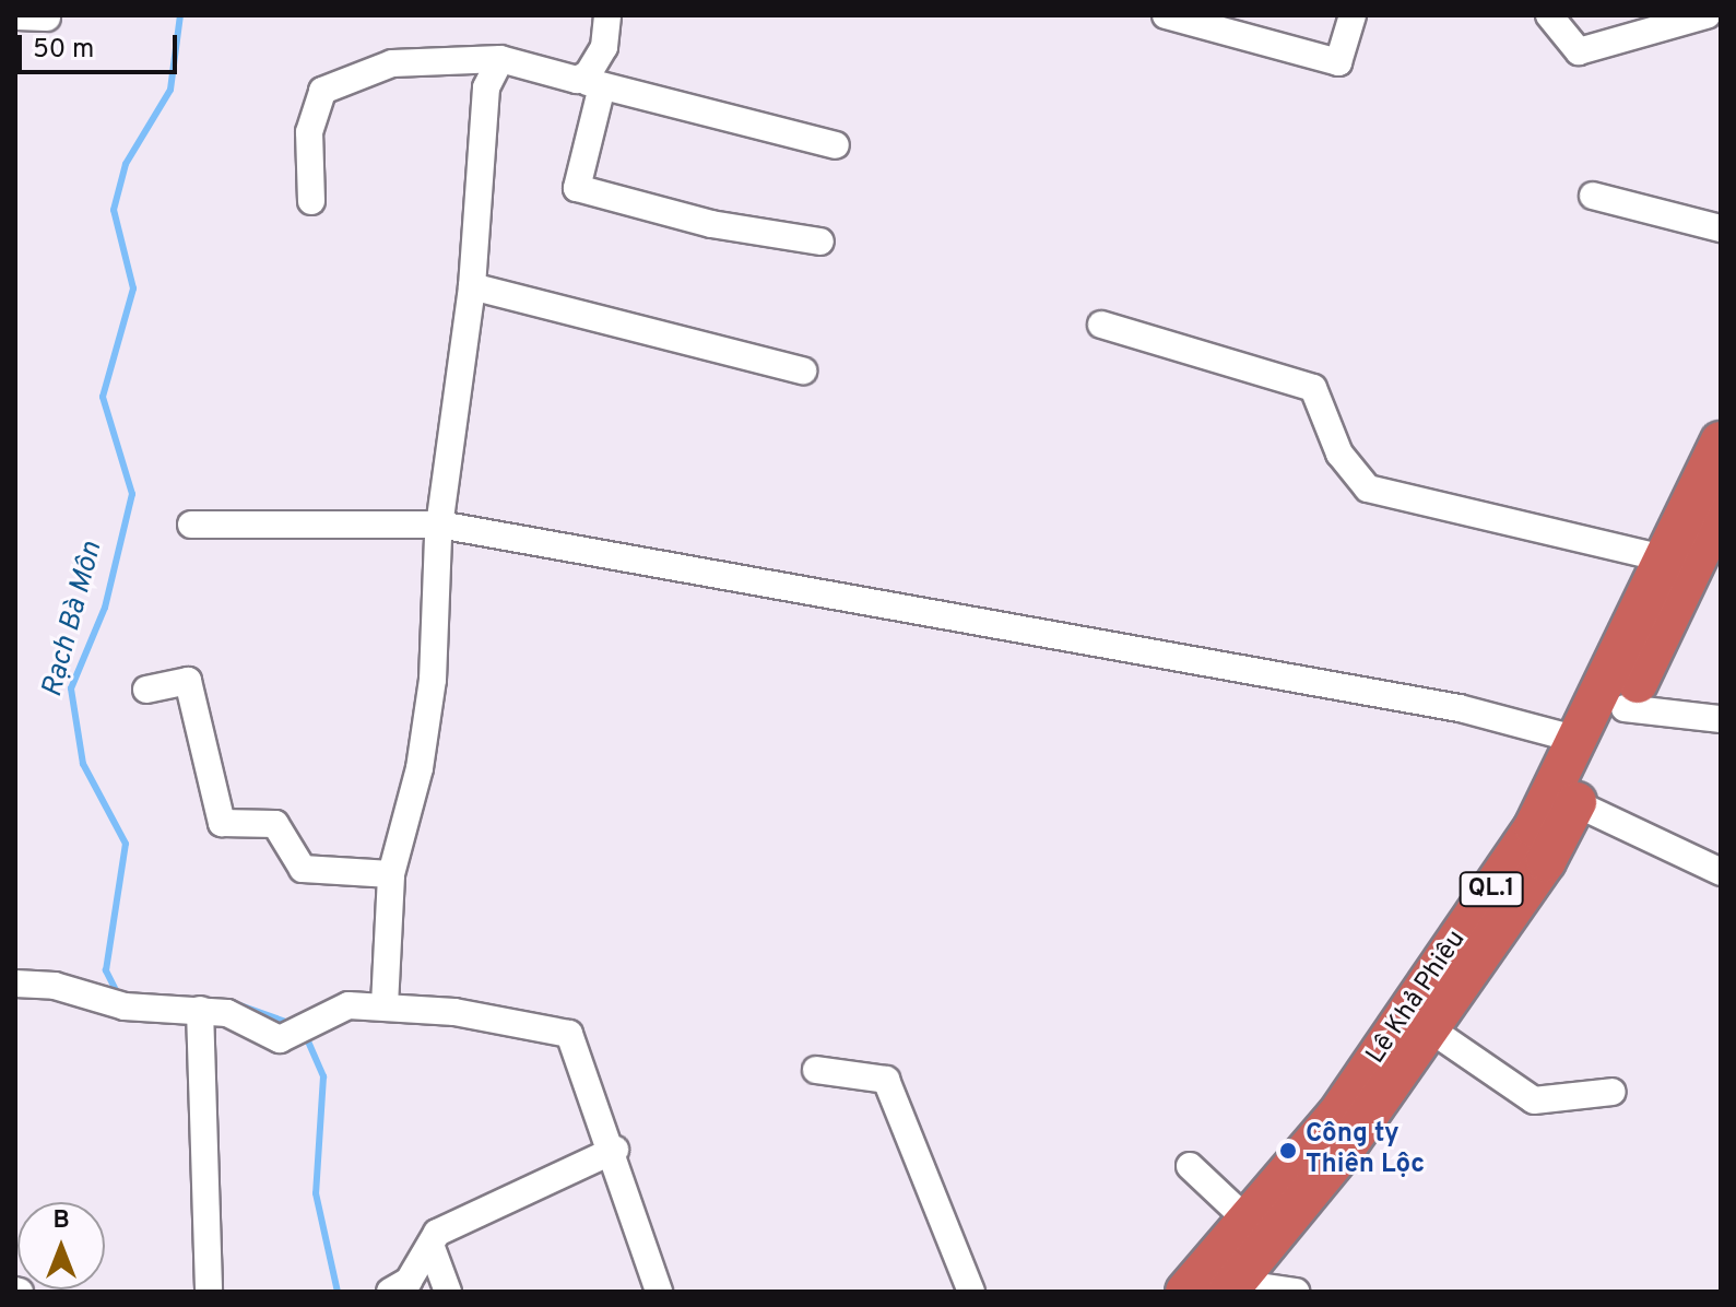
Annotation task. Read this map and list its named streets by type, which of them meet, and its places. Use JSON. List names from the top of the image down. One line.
{"streets":{"highway":["QL.1","Lê Khả Phiêu"]},"water":["Rạch Bà Môn"],"places":["Công ty Thiên Lộc"],"scale_bar":"50 m","north":"top"}
